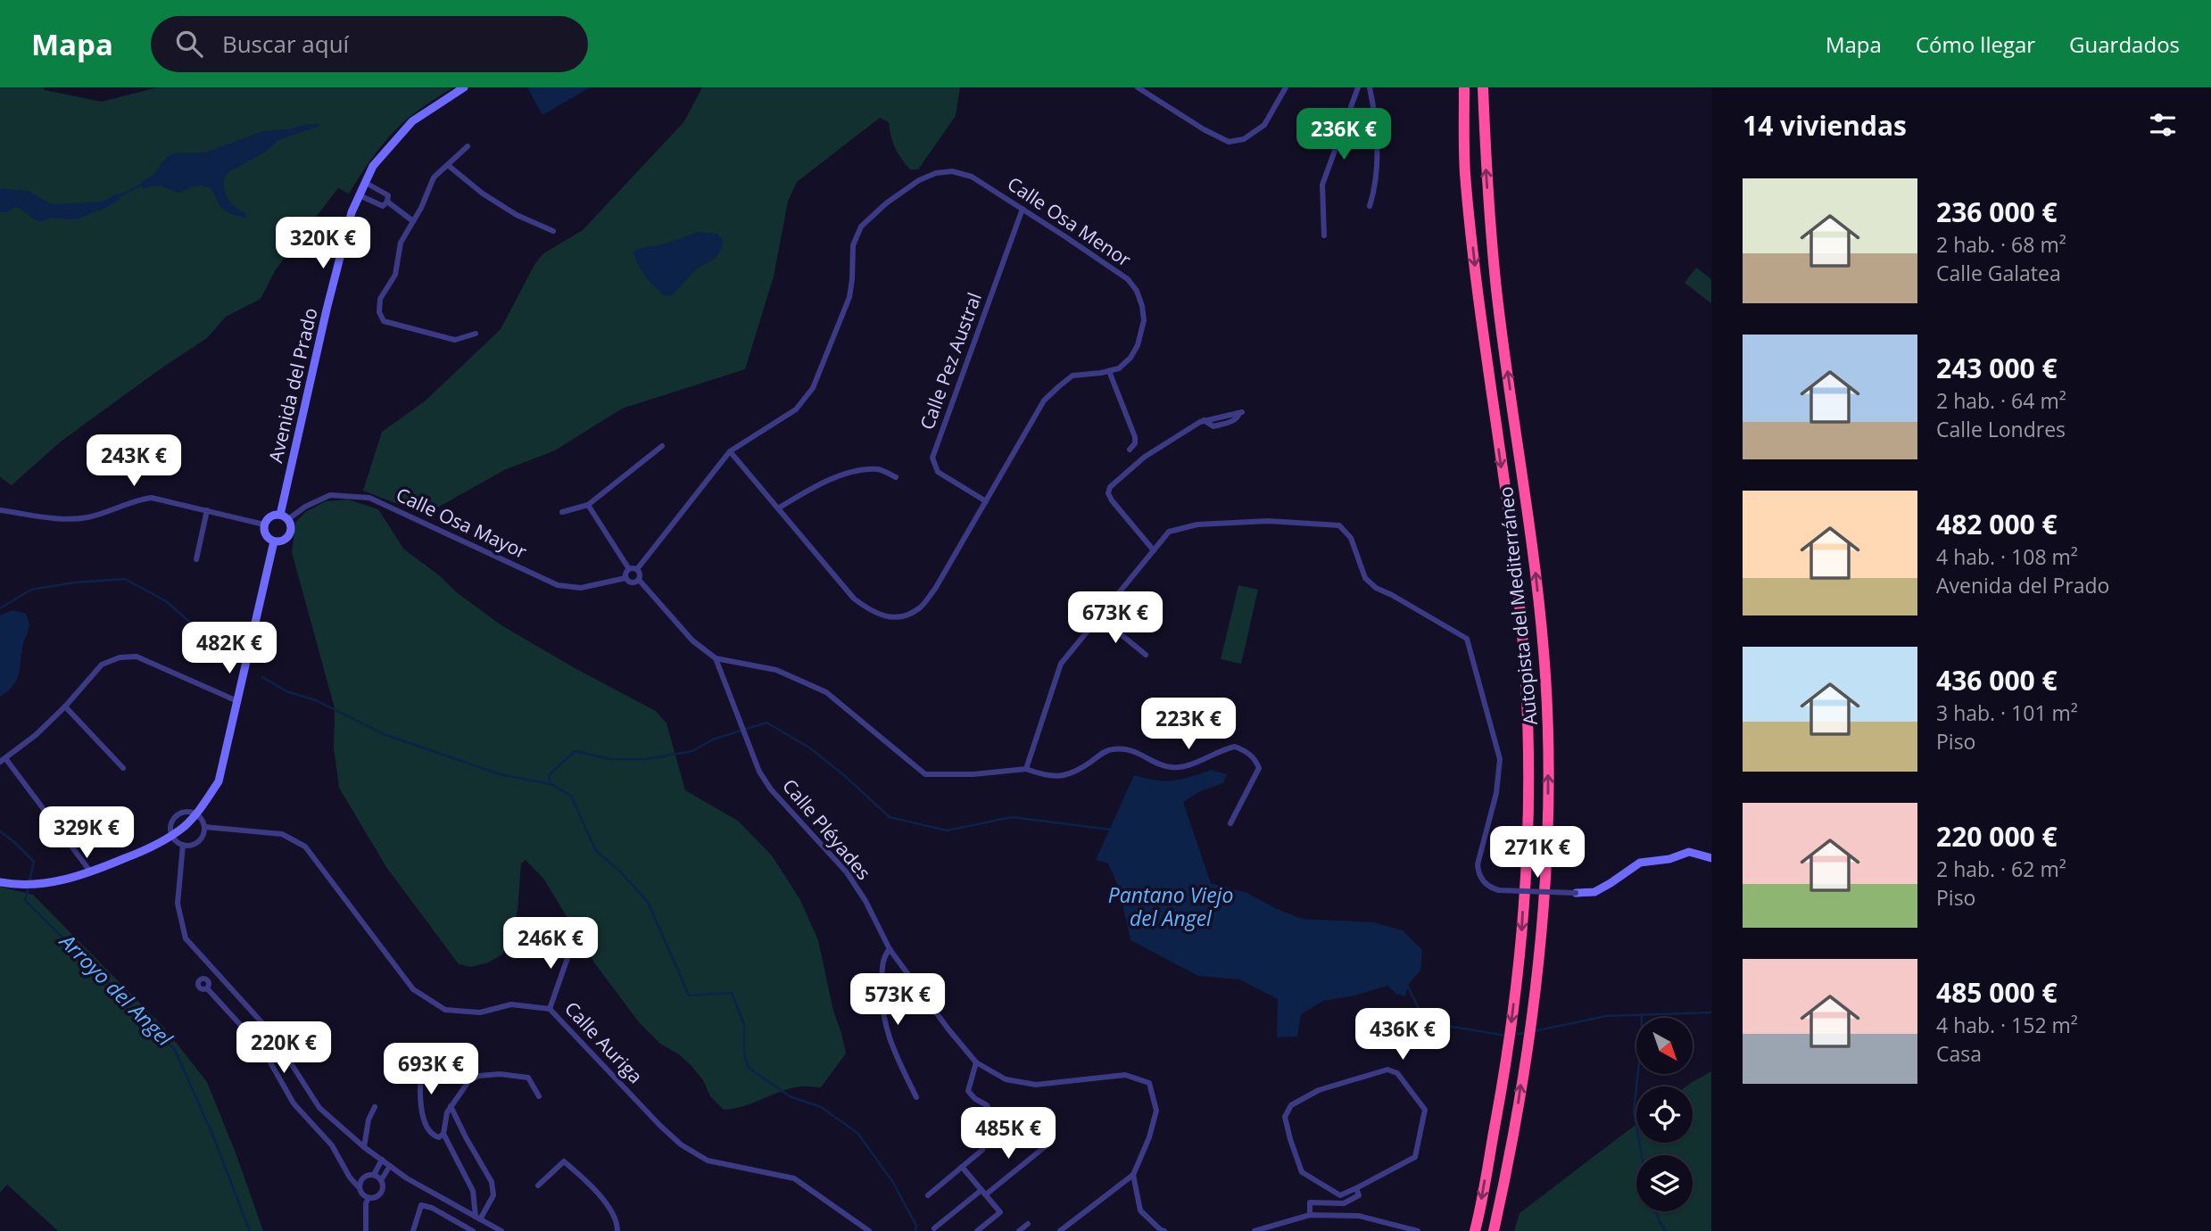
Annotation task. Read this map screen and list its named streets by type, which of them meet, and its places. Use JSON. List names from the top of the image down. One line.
{"streets":{"highway":["Autopista del Mediterráneo"],"street":["Calle Osa Menor","Calle Pez Austral","Avenida del Prado","Calle Osa Mayor","Calle Pléyades","Calle Auriga"]},"crossings":[["Calle Osa Menor","Calle Pez Austral"],["Calle Osa Menor","Calle Osa Mayor"],["Avenida del Prado","Calle Osa Mayor"]],"water":["Pantano Viejo del Angel","Arroyo del Angel"],"north":"bottom right","page":{"header":"Mapa","search":"Buscar aquí","nav":["Mapa","Cómo llegar","Guardados"],"heading":"14 viviendas","price":["236K €","320K €","243K €","673K €","482K €","223K €","329K €","271K €","246K €","573K €","436K €","220K €","693K €","485K €"],"list":[{"name":"236 000 €","note":"2 hab. · 68 m² · Calle Galatea"},{"name":"243 000 €","note":"2 hab. · 64 m² · Calle Londres"},{"name":"482 000 €","note":"4 hab. · 108 m² · Avenida del Prado"},{"name":"436 000 €","note":"3 hab. · 101 m² · Piso"},{"name":"220 000 €","note":"2 hab. · 62 m² · Piso"},{"name":"485 000 €","note":"4 hab. · 152 m² · Casa"}]}}
